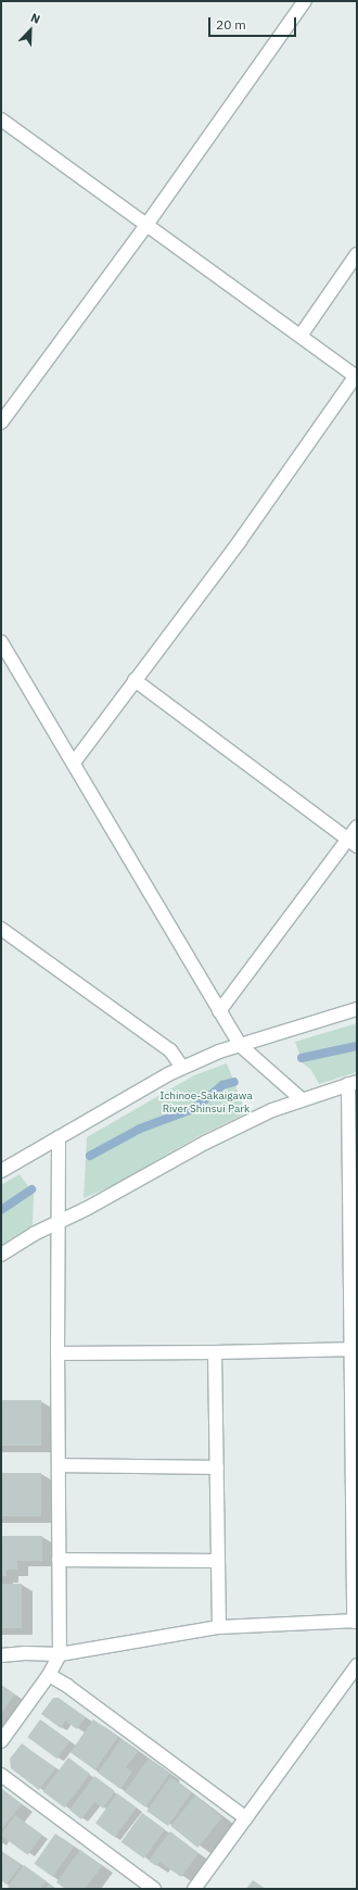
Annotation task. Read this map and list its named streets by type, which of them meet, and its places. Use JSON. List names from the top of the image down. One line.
{"parks":["Ichinoe-Sakaigawa River Shinsui Park"],"scale_bar":"20 m","north":"top right"}
